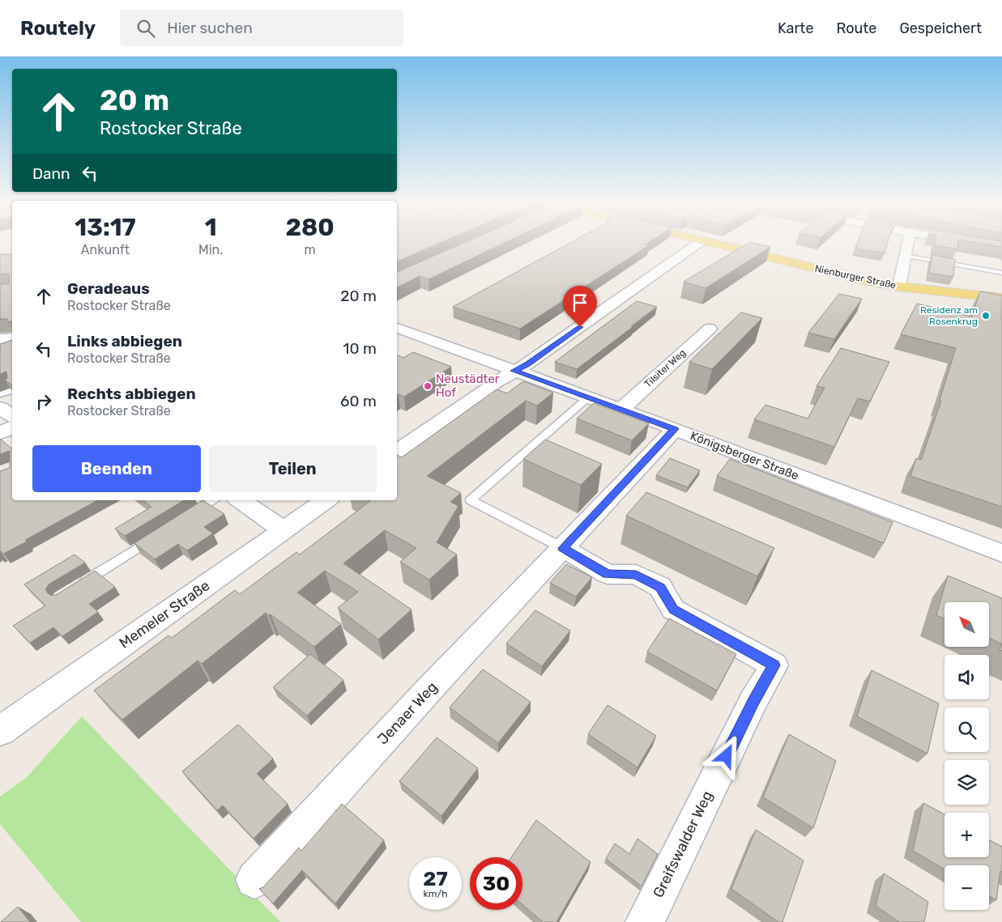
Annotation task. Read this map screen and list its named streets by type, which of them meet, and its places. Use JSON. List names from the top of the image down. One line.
{"streets":{"main road":["Nienburger Straße"],"street":["Tilsiter Weg","Königsberger Straße","Memeler Straße","Jenaer Weg","Greifswalder Weg"]},"crossings":[["Tilsiter Weg","Königsberger Straße"],["Königsberger Straße","Jenaer Weg"],["Jenaer Weg","Greifswalder Weg"]],"places":["Residenz am Rosenkrug","Neustädter Hof"],"north":"top left","page":{"header":"Routely","search":"Hier suchen","nav":["Karte","Route","Gespeichert"],"turn":["20 m","Rostocker Straße"],"then":"Dann","eta":["13:17","Ankunft","1","Min.","280","m"],"list":[{"name":"Geradeaus","note":"Rostocker Straße","value":"20 m"},{"name":"Links abbiegen","note":"Rostocker Straße","value":"10 m"},{"name":"Rechts abbiegen","note":"Rostocker Straße","value":"60 m"}],"buttons":["Beenden","Teilen"],"map_buttons":["+","−"],"speed":"27 km/h","limit":"30"}}
